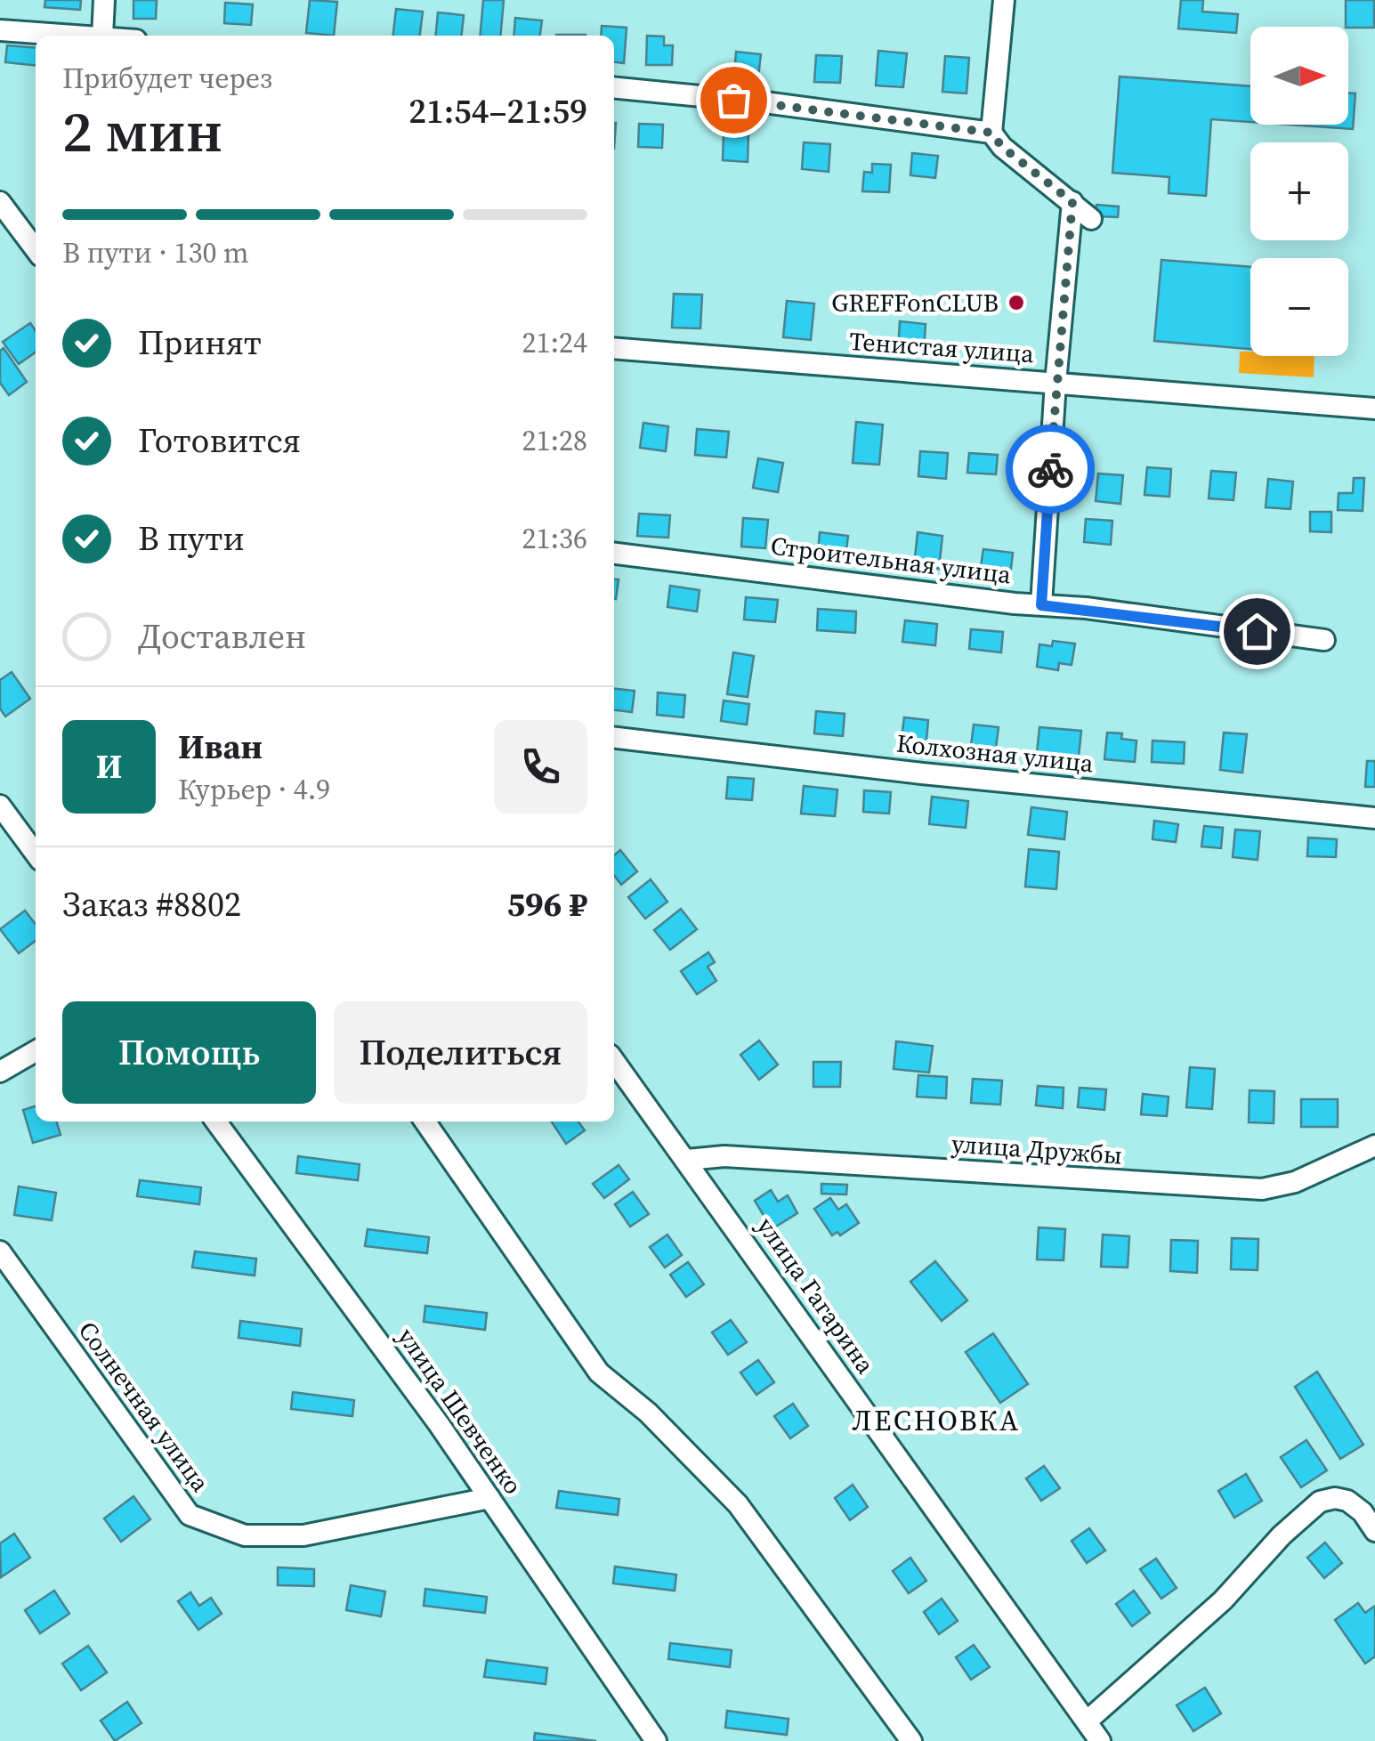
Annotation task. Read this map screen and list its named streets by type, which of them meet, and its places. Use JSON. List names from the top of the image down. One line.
{"streets":{"street":["Тенистая улица","Строительная улица","Колхозная улица","улица Дружбы","улица Гагарина","Солнечная улица","улица Шевченко"]},"crossings":[["улица Дружбы","улица Гагарина"],["Солнечная улица","улица Шевченко"]],"districts":["ЛЕСНОВКА"],"places":["GREFFonCLUB"],"north":"right","page":{"map_buttons":["+","−"],"heading":["2 мин","Прибудет через","21:54–21:59"],"panel":["Иван","Курьер · 4.9","Заказ #8802","596 ₽"],"bar":"В пути · 130 m","list":[["Принят","21:24"],["Готовится","21:28"],["В пути","21:36"],"Доставлен"],"round":"И","buttons":["Помощь","Поделиться"]}}
